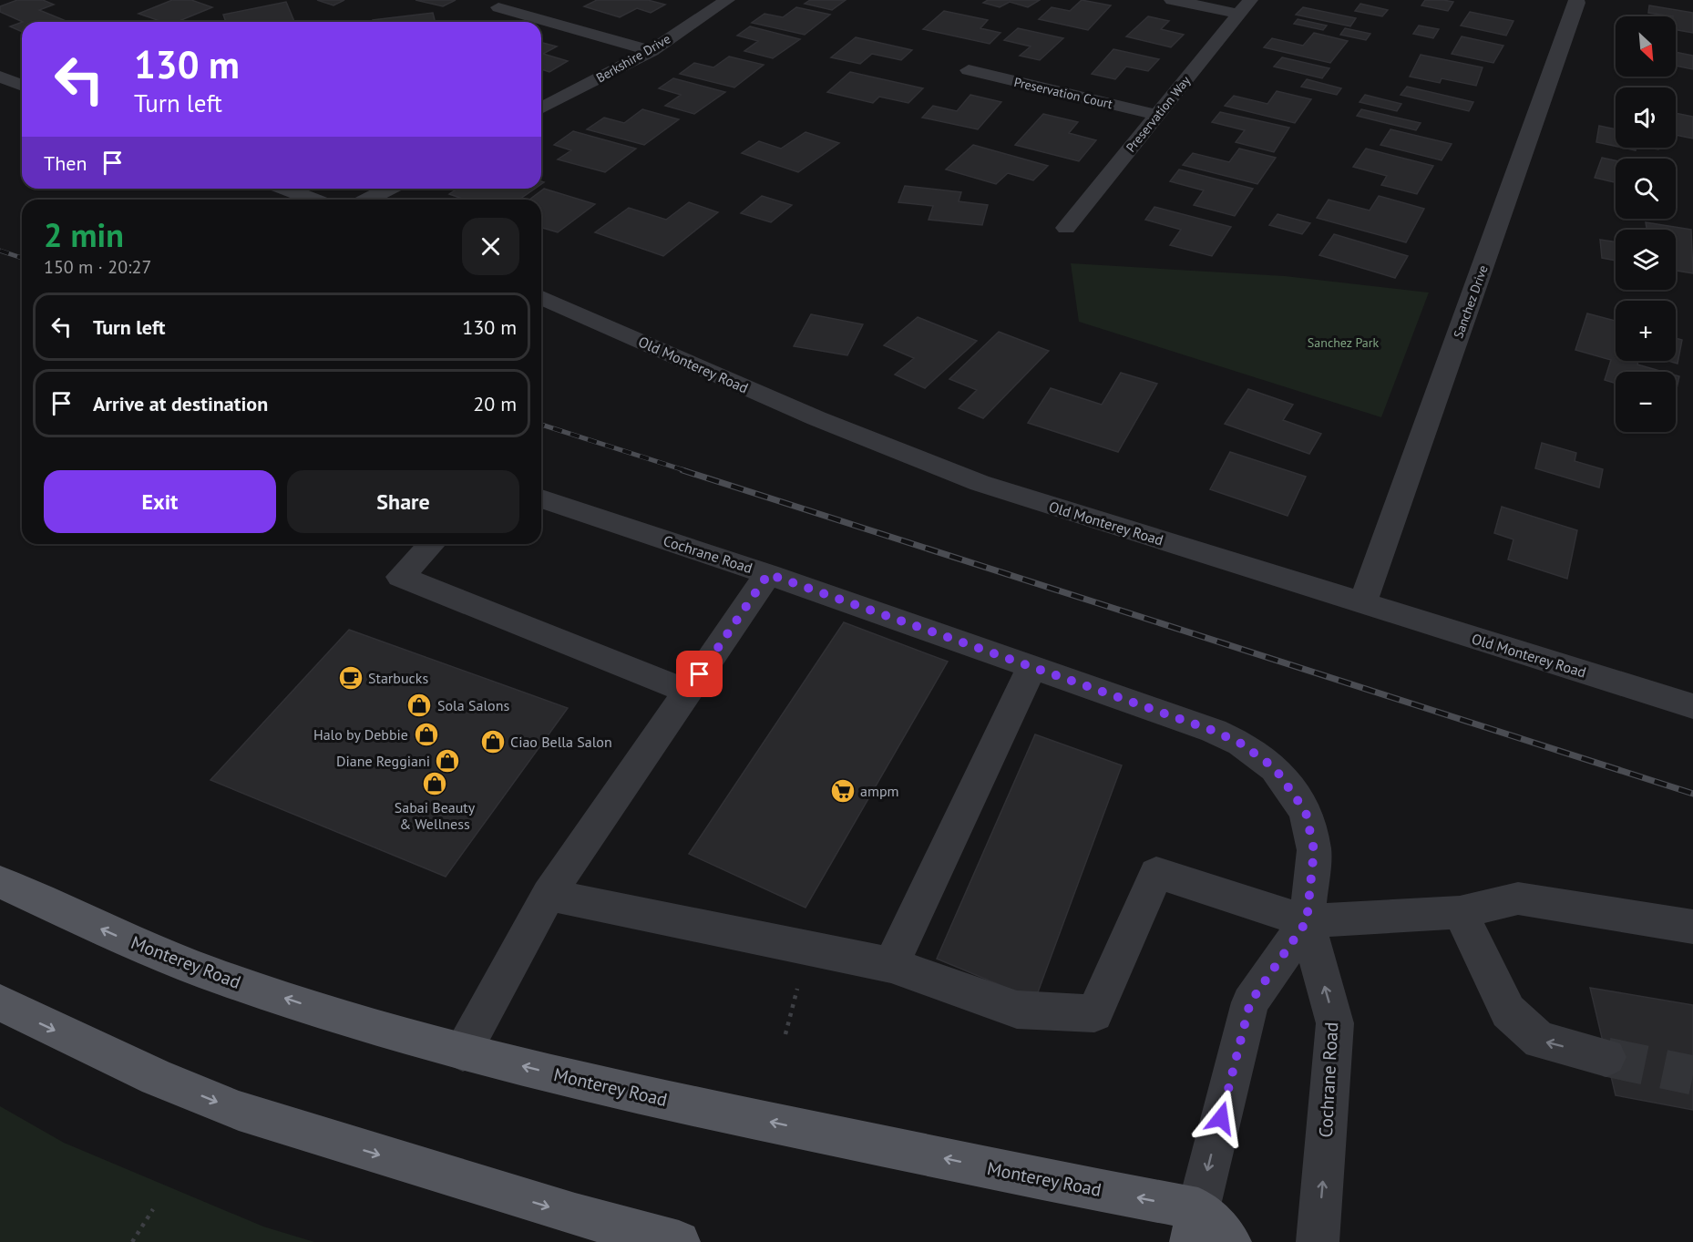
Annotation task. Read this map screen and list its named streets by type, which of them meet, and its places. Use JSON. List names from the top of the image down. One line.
{"streets":{"main road":["Monterey Road"],"street":["Berkshire Drive","Preservation Court","Preservation Way","Sanchez Drive","Old Monterey Road","Cochrane Road"]},"crossings":[["Preservation Court","Preservation Way"],["Sanchez Drive","Old Monterey Road"],["Cochrane Road","Monterey Road"]],"parks":["Sanchez Park"],"places":{"cafe":["Starbucks"],"shop":["Sola Salons","Halo by Debbie","Ciao Bella Salon","Diane Reggiani","Sabai Beauty & Wellness"],"supermarket":["ampm"]},"north":"bottom right","page":{"map_buttons":["+","−"],"turn":["130 m","Turn left"],"then":"Then","heading":["2 min","150 m · 20:27"],"list":[{"name":"Turn left","value":"130 m"},{"name":"Arrive at destination","value":"20 m"}],"buttons":["Exit","Share"]}}
